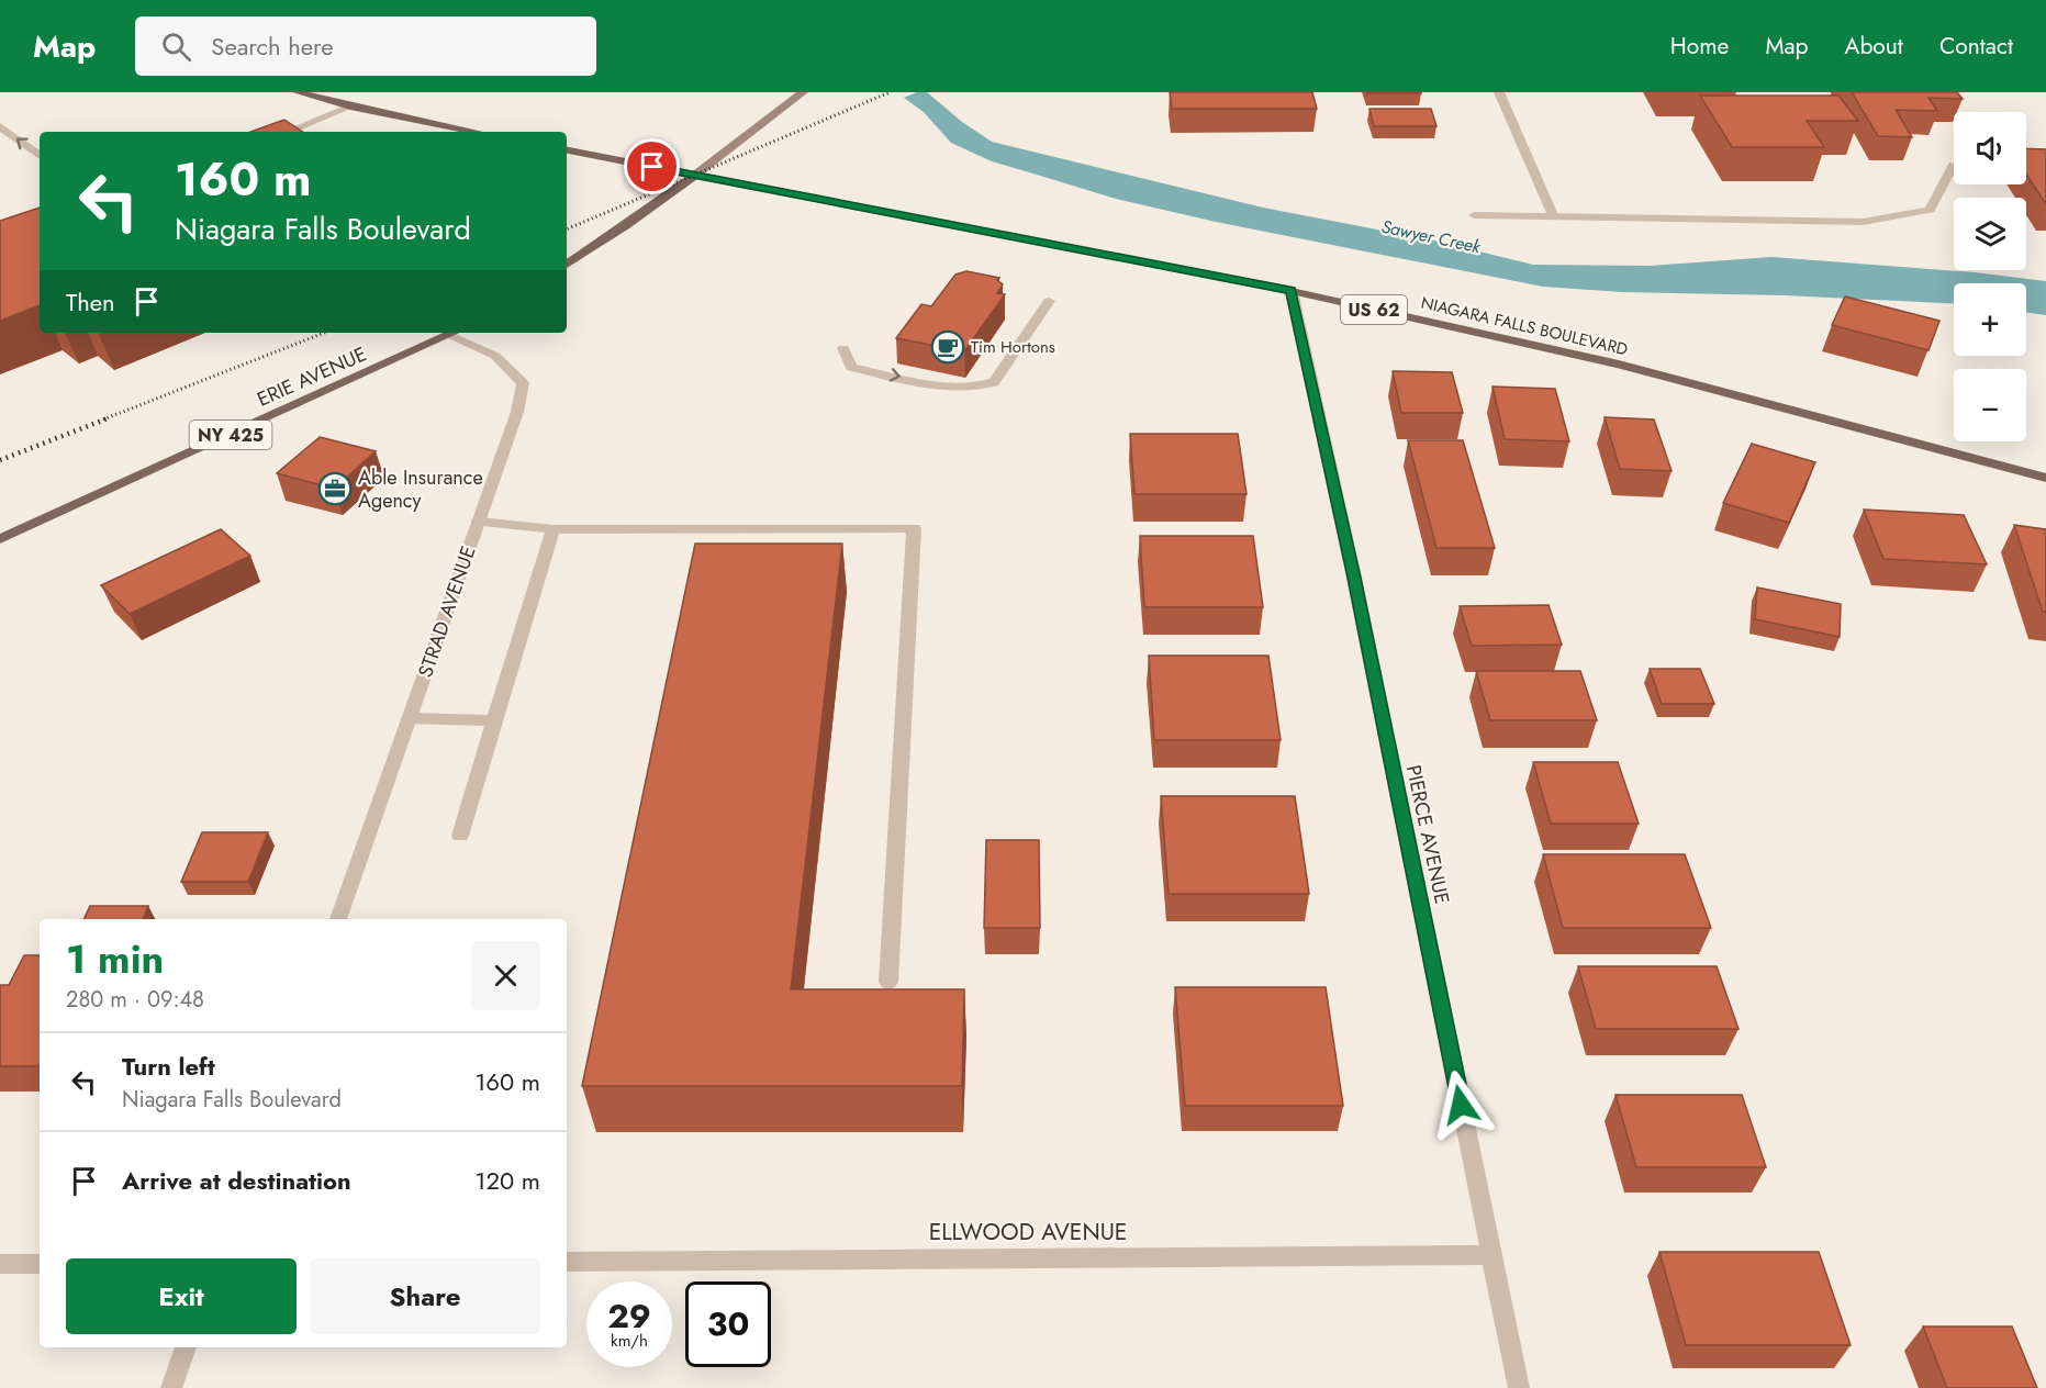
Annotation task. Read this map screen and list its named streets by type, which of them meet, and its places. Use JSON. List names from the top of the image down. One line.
{"streets":{"main road":["US 62","NIAGARA FALLS BOULEVARD","ERIE AVENUE","NY 425"],"street":["STRAD AVENUE","PIERCE AVENUE","ELLWOOD AVENUE"]},"crossings":[["NIAGARA FALLS BOULEVARD","PIERCE AVENUE"],["ERIE AVENUE","STRAD AVENUE"],["PIERCE AVENUE","ELLWOOD AVENUE"]],"water":["Sawyer Creek"],"places":{"cafe":["Tim Hortons"],"office":["Able Insurance Agency"]},"page":{"header":"Map","search":"Search here","nav":["Home","Map","About","Contact"],"map_buttons":["+","−"],"turn":["160 m","Niagara Falls Boulevard"],"then":"Then","heading":["1 min","280 m · 09:48"],"list":[{"name":"Turn left","note":"Niagara Falls Boulevard","value":"160 m"},{"name":"Arrive at destination","value":"120 m"}],"buttons":["Exit","Share"],"speed":"29 km/h","limit":"30"}}
